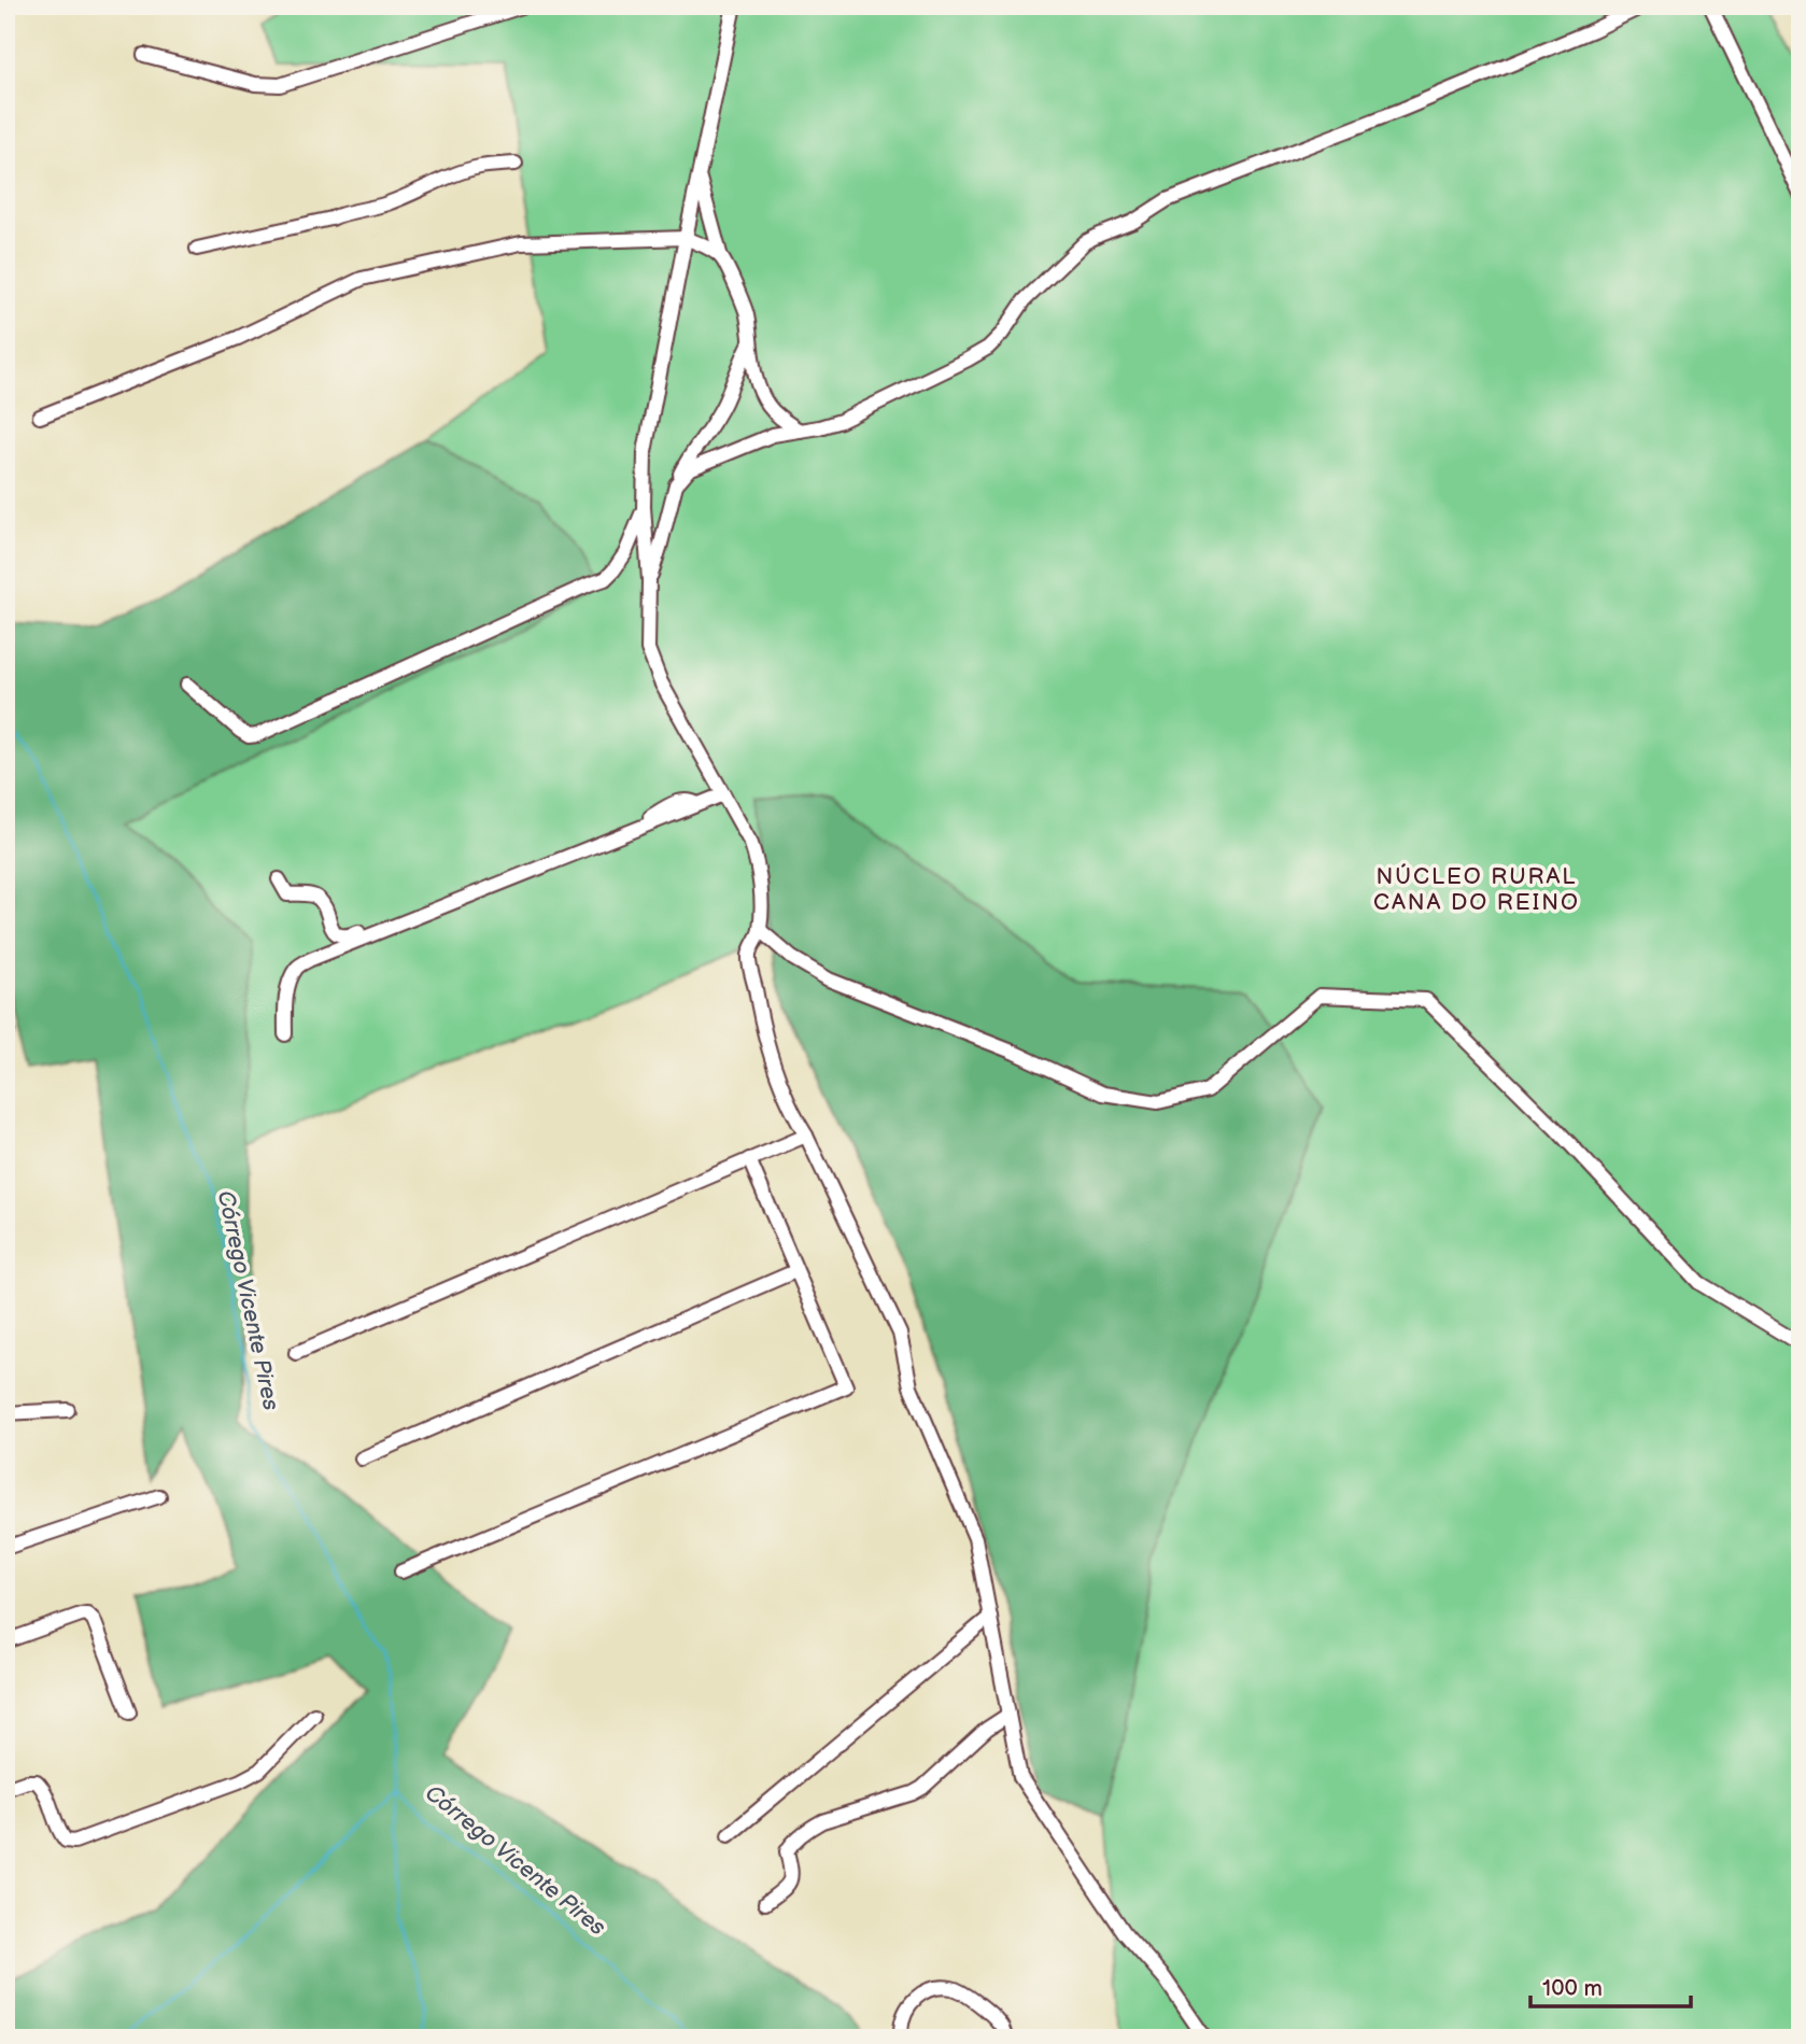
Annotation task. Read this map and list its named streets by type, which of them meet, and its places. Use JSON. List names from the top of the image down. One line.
{"districts":["NÚCLEO RURAL CANA DO REINO"],"water":["Córrego Vicente Pires"],"scale_bar":"100 m"}
